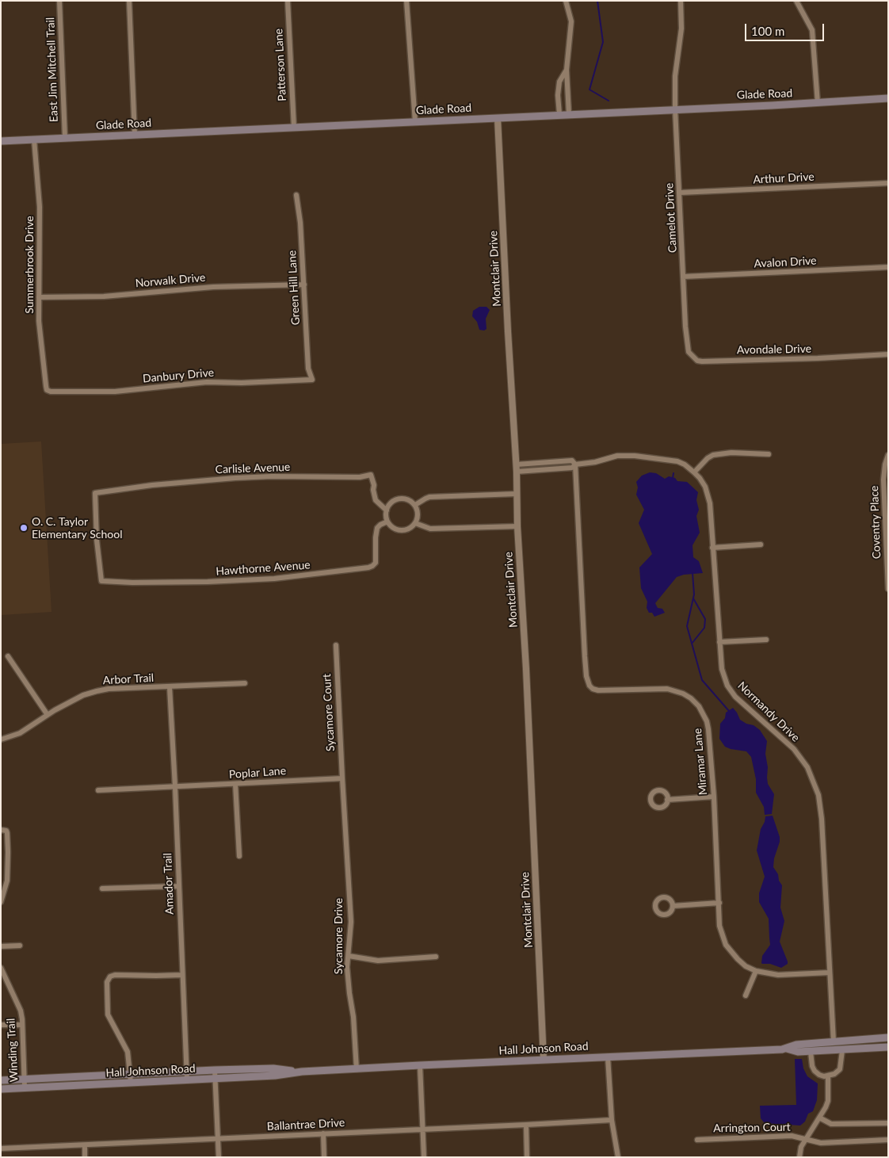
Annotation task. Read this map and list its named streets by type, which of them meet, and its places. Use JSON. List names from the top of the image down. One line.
{"streets":{"main road":["Glade Road","Hall Johnson Road"],"street":["Patterson Lane","East Jim Mitchell Trail","Arthur Drive","Camelot Drive","Avalon Drive","Summerbrook Drive","Montclair Drive","Norwalk Drive","Green Hill Lane","Avondale Drive","Danbury Drive","Carlisle Avenue","Coventry Place","Hawthorne Avenue","Arbor Trail","Normandy Drive","Sycamore Court","Miramar Lane","Poplar Lane","Amador Trail","Sycamore Drive","Winding Trail","Ballantrae Drive","Arrington Court"]},"crossings":[["Patterson Lane","Glade Road"],["East Jim Mitchell Trail","Glade Road"],["Glade Road","Camelot Drive"],["Glade Road","Summerbrook Drive"],["Glade Road","Montclair Drive"],["Arthur Drive","Camelot Drive"],["Camelot Drive","Avalon Drive"],["Camelot Drive","Avondale Drive"],["Summerbrook Drive","Norwalk Drive"],["Summerbrook Drive","Danbury Drive"],["Montclair Drive","Normandy Drive"],["Montclair Drive","Hall Johnson Road"],["Norwalk Drive","Green Hill Lane"],["Green Hill Lane","Danbury Drive"],["Carlisle Avenue","Hawthorne Avenue"],["Arbor Trail","Amador Trail"],["Normandy Drive","Miramar Lane"],["Normandy Drive","Hall Johnson Road"],["Sycamore Court","Poplar Lane"],["Sycamore Court","Sycamore Drive"],["Poplar Lane","Amador Trail"],["Poplar Lane","Sycamore Drive"],["Amador Trail","Hall Johnson Road"],["Sycamore Drive","Hall Johnson Road"],["Hall Johnson Road","Winding Trail"]],"places":["O. C. Taylor Elementary School"],"scale_bar":"100 m"}
